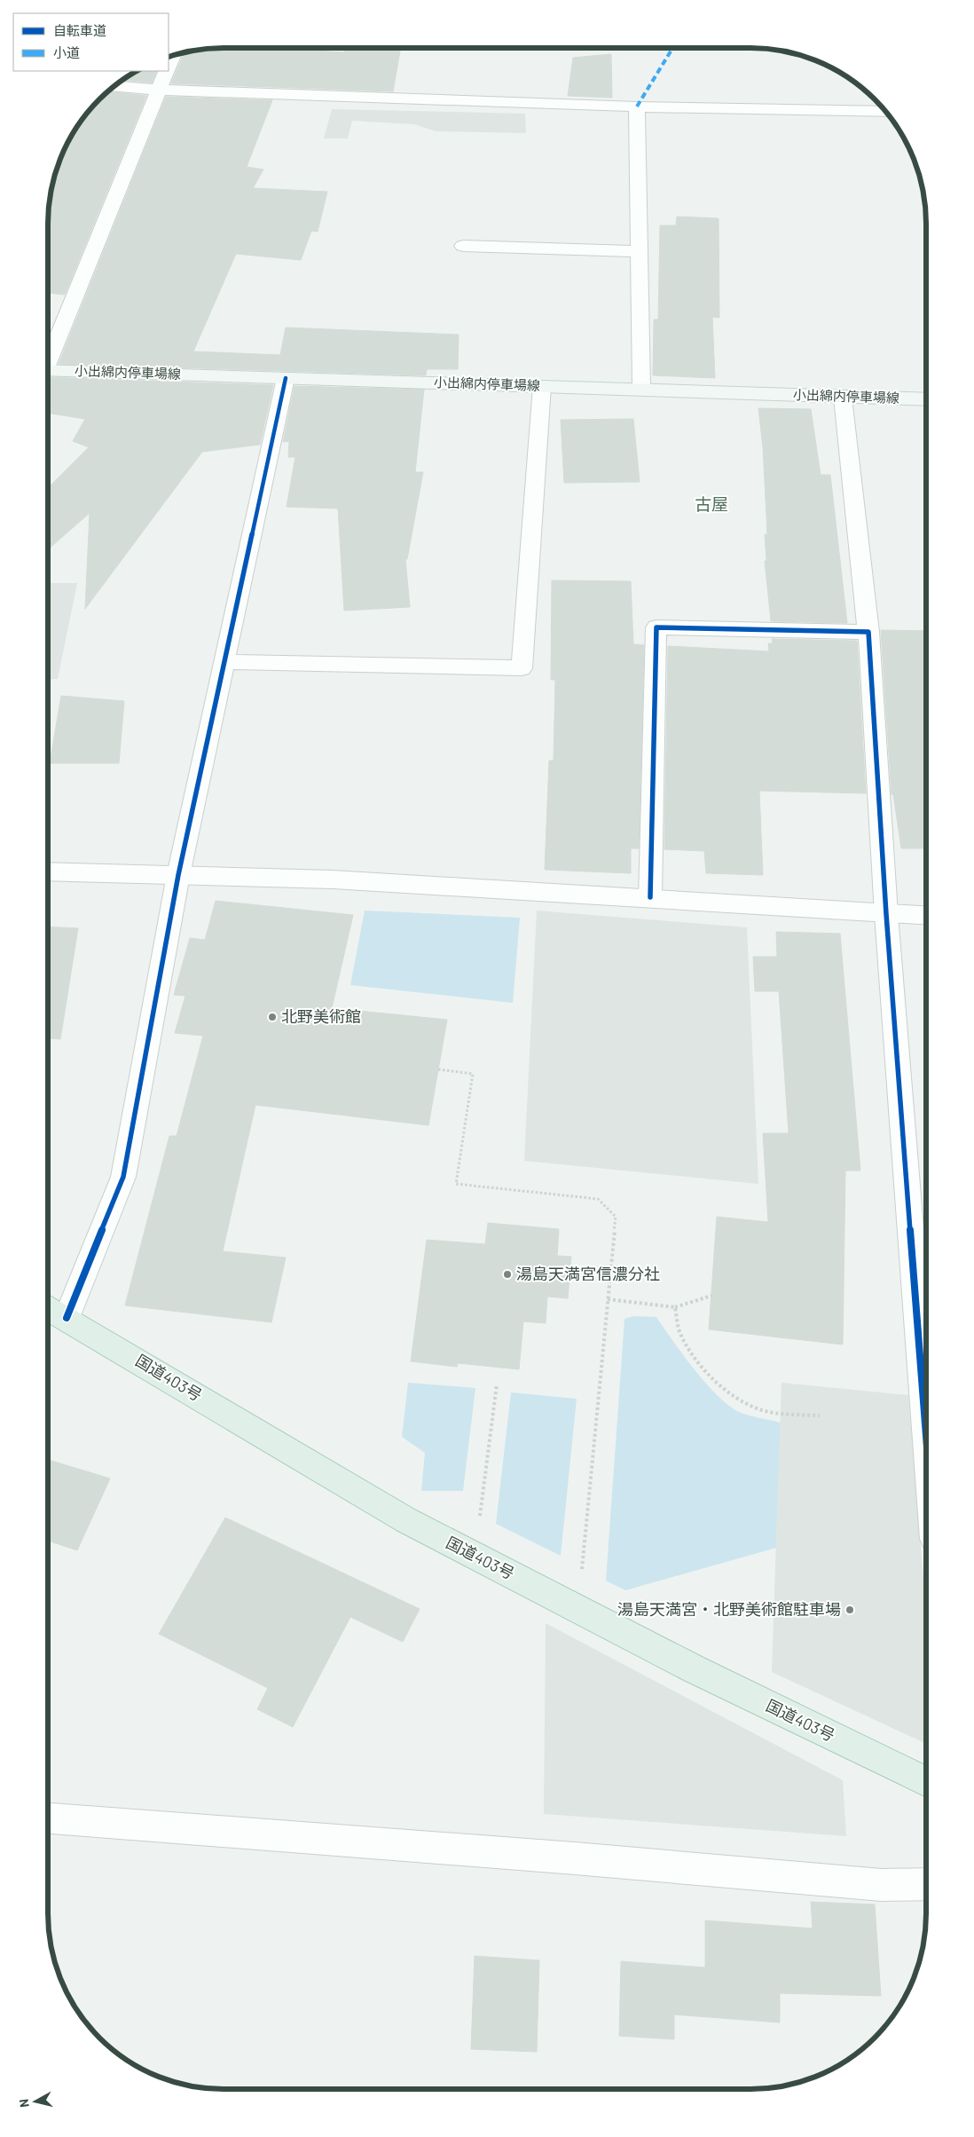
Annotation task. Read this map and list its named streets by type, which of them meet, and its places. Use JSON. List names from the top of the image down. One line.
{"streets":{"highway":["国道403号"],"main road":["小出綿内停車場線"]},"districts":["古屋"],"places":["北野美術館","湯島天満宮信濃分社","湯島天満宮・北野美術館駐車場"],"legend":["自転車道","小道"],"north":"left"}
